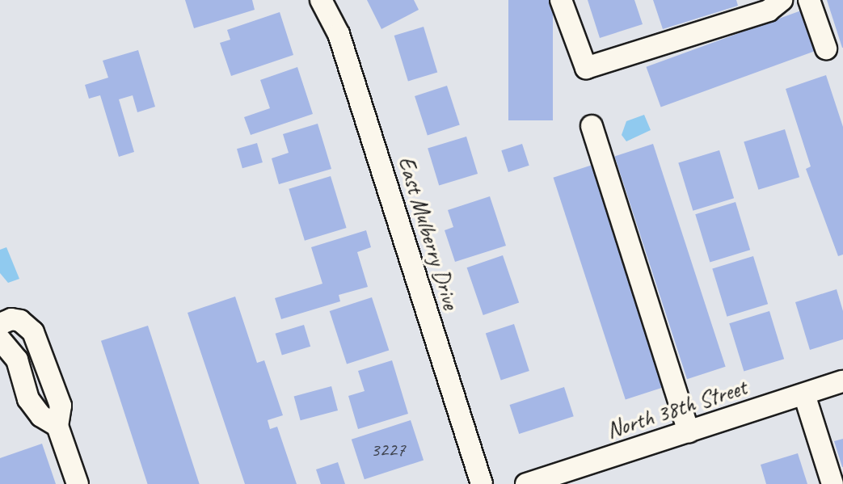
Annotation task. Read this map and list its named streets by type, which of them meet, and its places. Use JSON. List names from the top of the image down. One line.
{"streets":{"street":["East Mulberry Drive","North 38th Street"]},"house_numbers":["3227"]}
